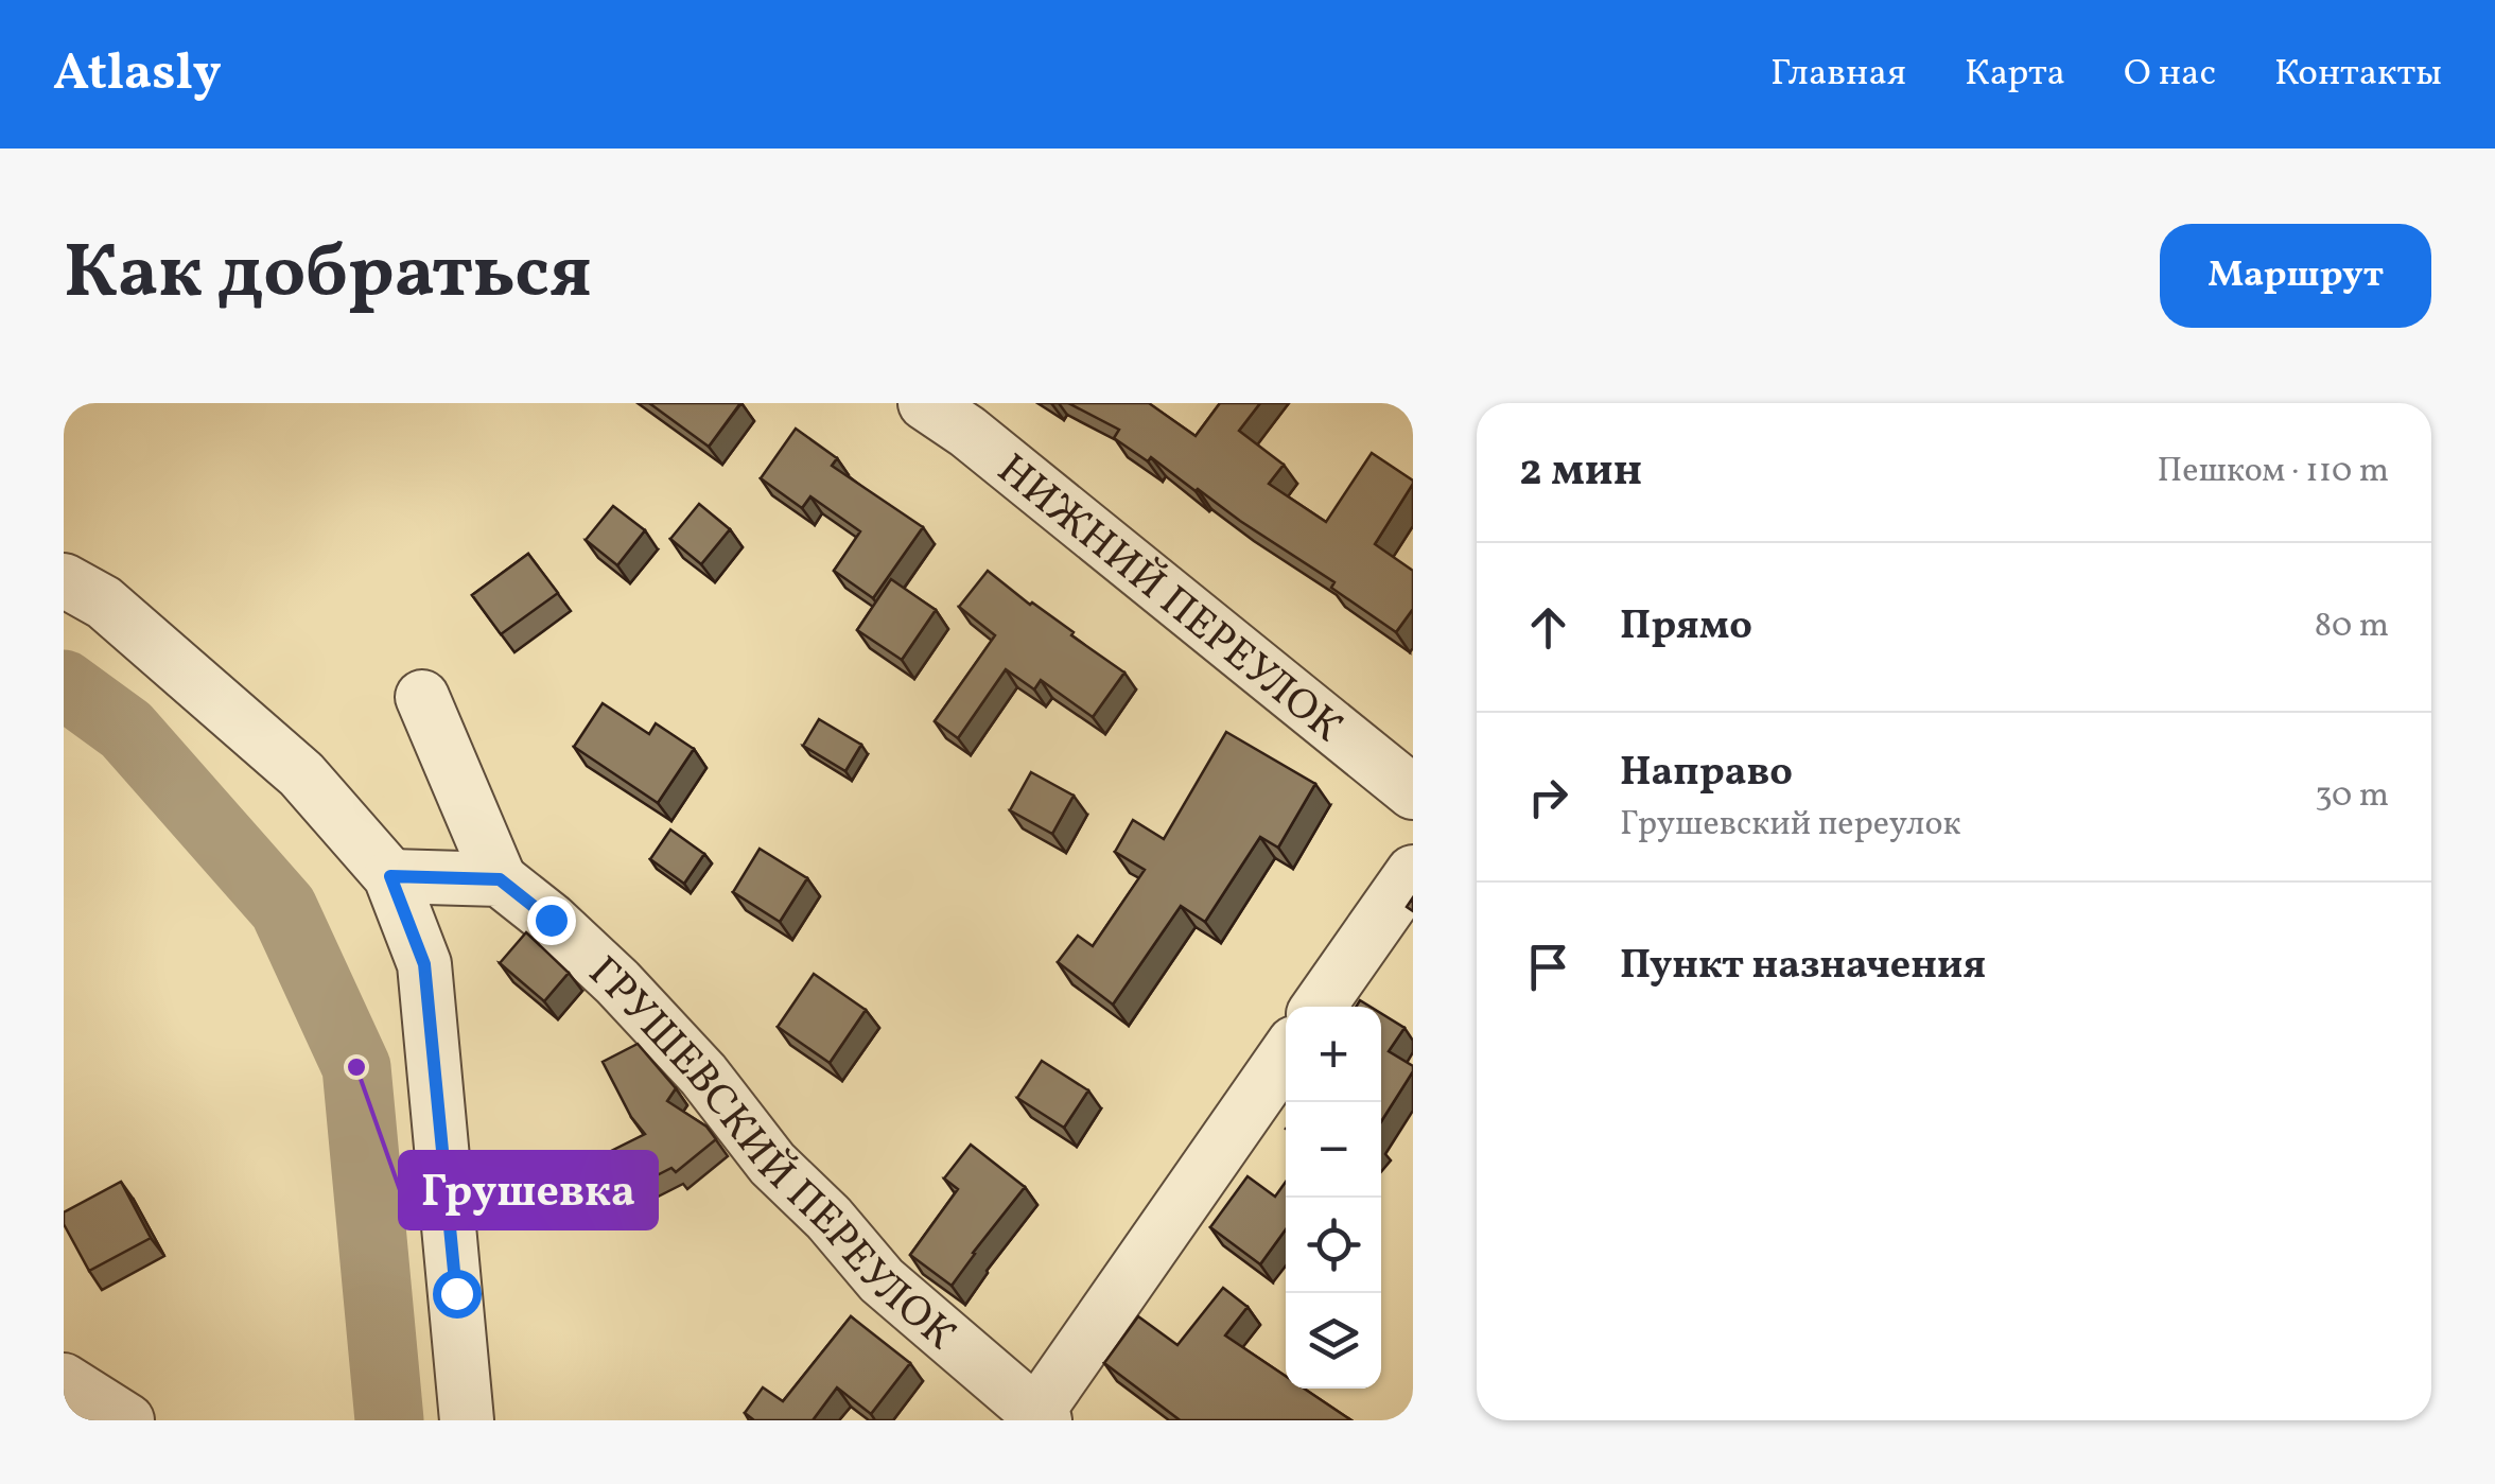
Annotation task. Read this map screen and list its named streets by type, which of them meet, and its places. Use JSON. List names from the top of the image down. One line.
{"streets":{"street":["НИЖНИЙ ПЕРЕУЛОК","ГРУШЕВСКИЙ ПЕРЕУЛОК"]},"places":["Грушевка"],"page":{"header":"Atlasly","nav":["Главная","Карта","О нас","Контакты"],"title":"Как добраться","buttons":"Маршрут","heading":["2 мин","Пешком · 110 m"],"list":[["Прямо","80 m"],["Направо","Грушевский переулок","30 m"],"Пункт назначения"],"map_buttons":["+","−"]}}
